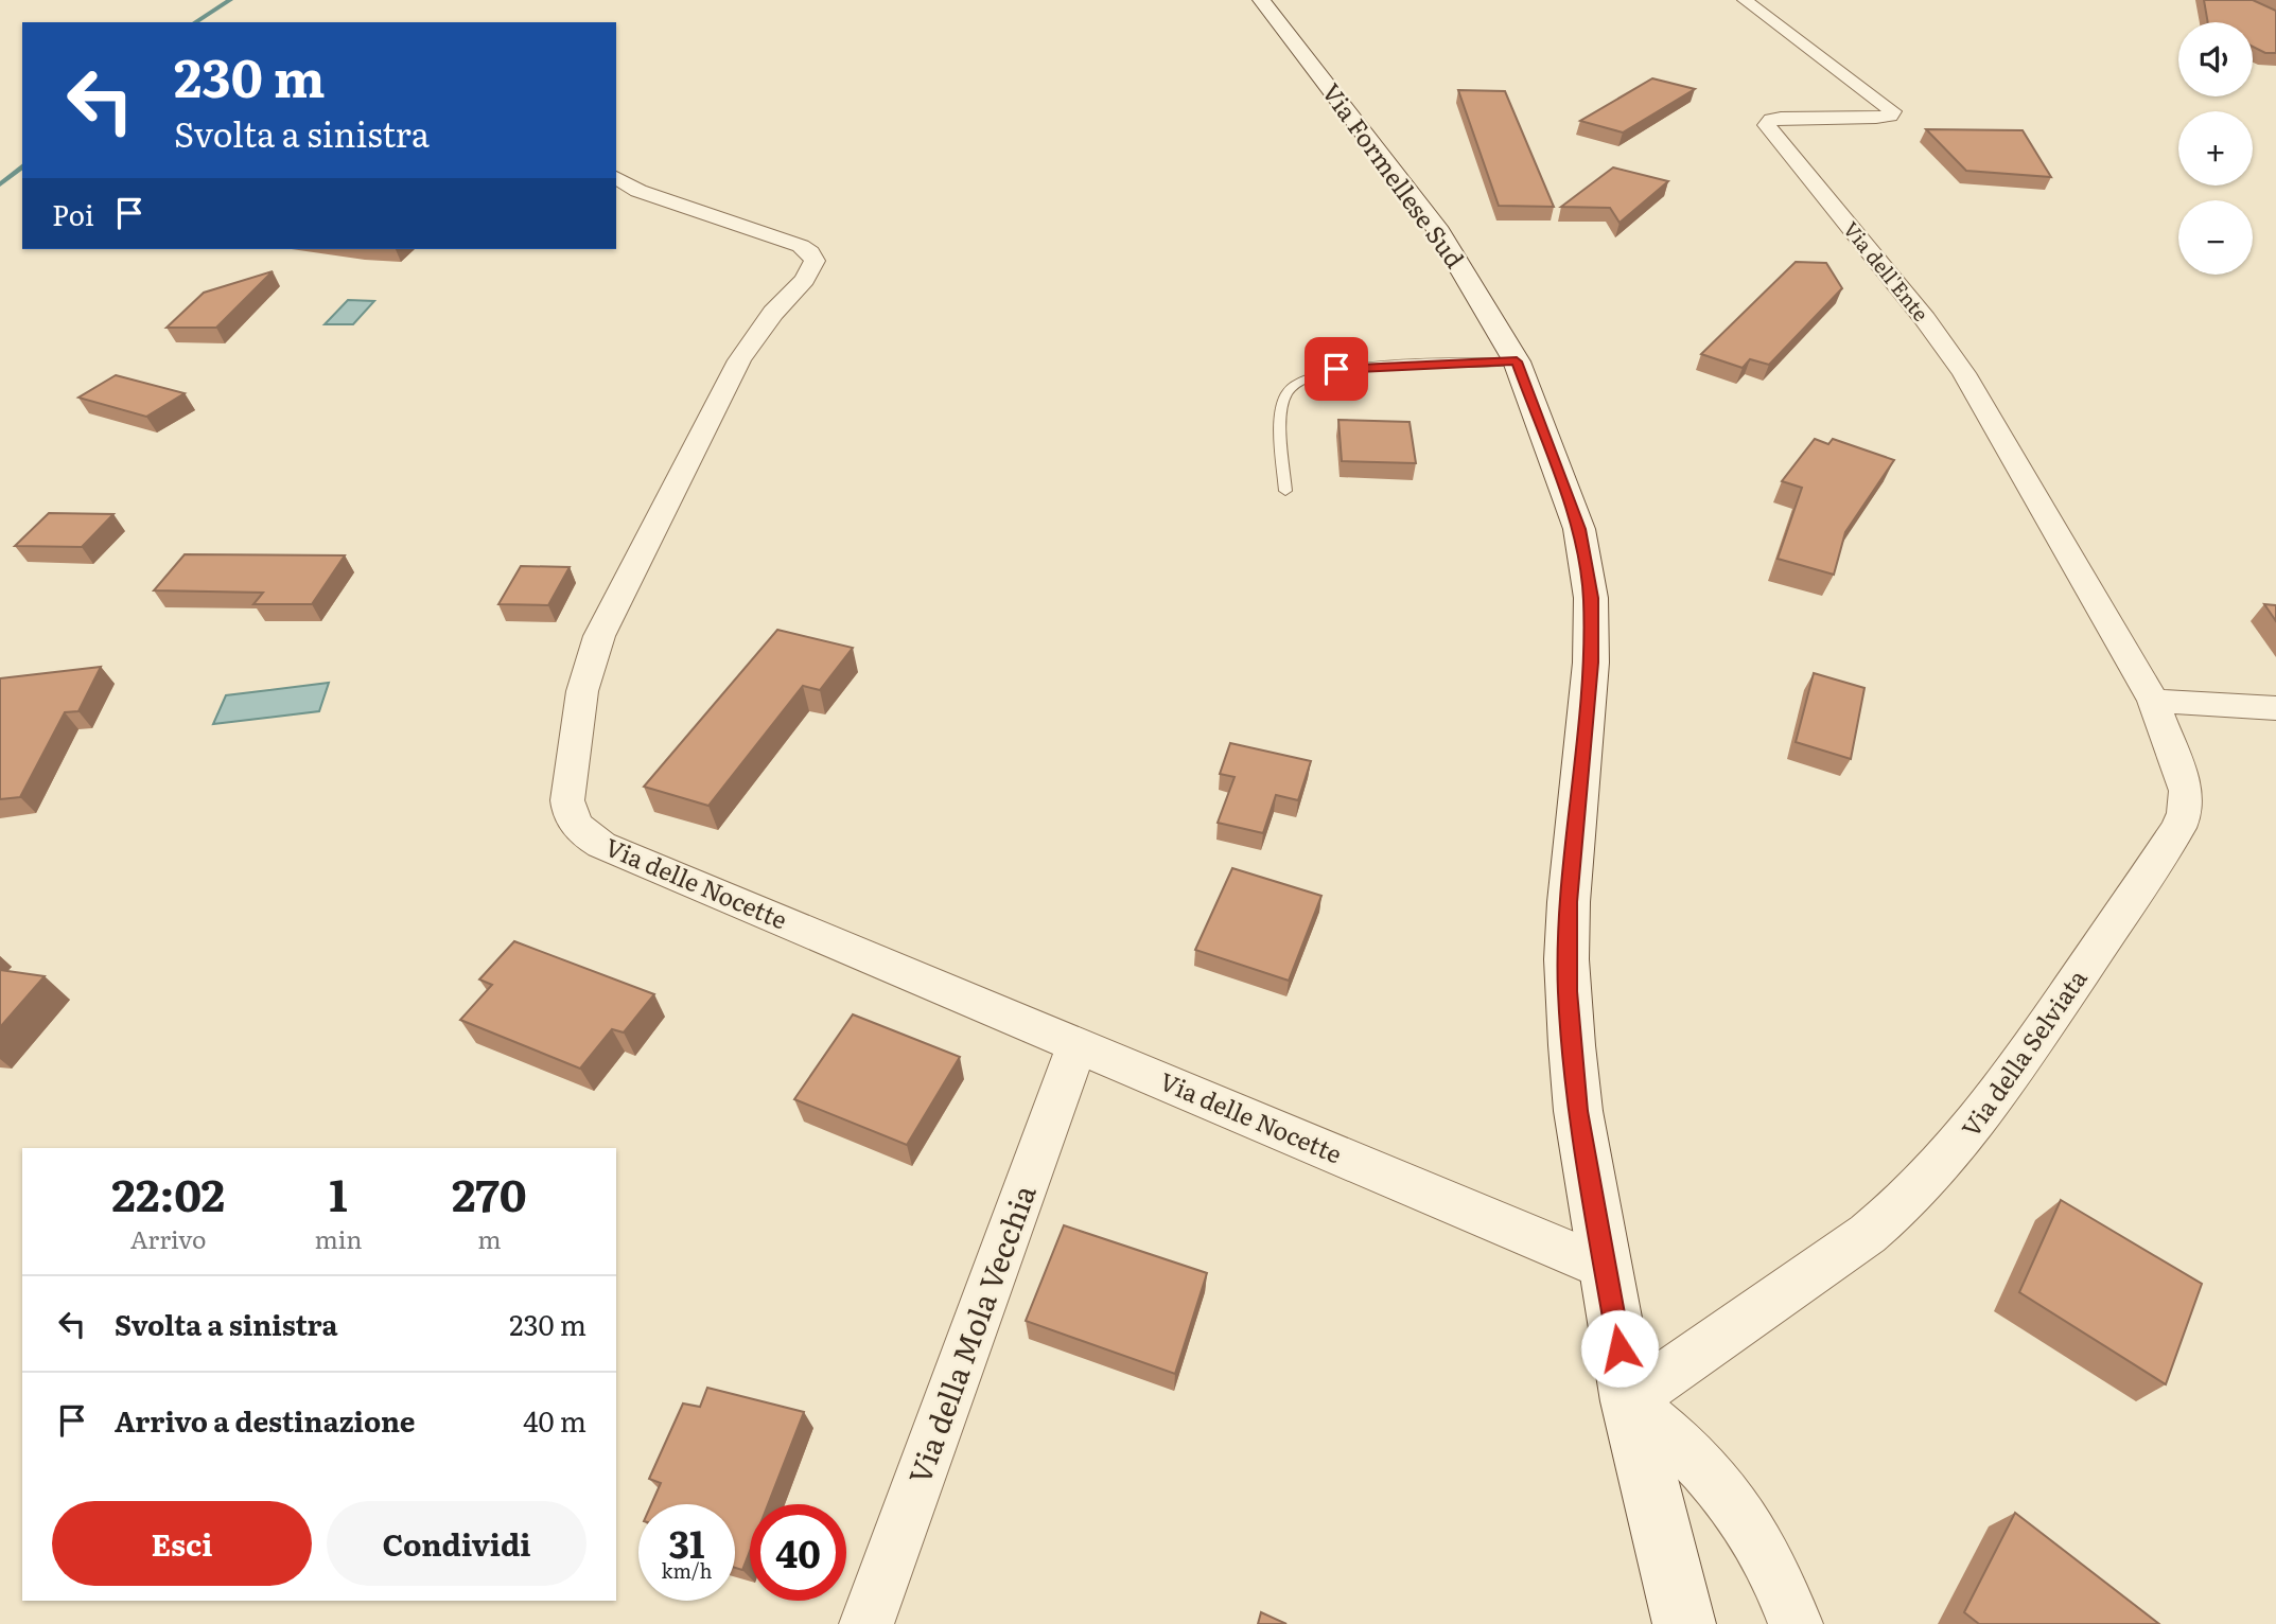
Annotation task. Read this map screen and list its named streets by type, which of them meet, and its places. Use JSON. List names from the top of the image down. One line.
{"streets":{"street":["Via Formellese Sud","Via dell'Ente","Via delle Nocette","Via della Selviata","Via della Mola Vecchia"]},"crossings":[["Via Formellese Sud","Via delle Nocette"],["Via Formellese Sud","Via della Selviata"],["Via dell'Ente","Via della Selviata"],["Via delle Nocette","Via della Mola Vecchia"]],"page":{"map_buttons":["+","−"],"turn":["230 m","Svolta a sinistra"],"then":"Poi","eta":["22:02","Arrivo","1","min","270","m"],"list":[{"name":"Svolta a sinistra","value":"230 m"},{"name":"Arrivo a destinazione","value":"40 m"}],"buttons":["Esci","Condividi"],"speed":"31 km/h","limit":"40"}}
